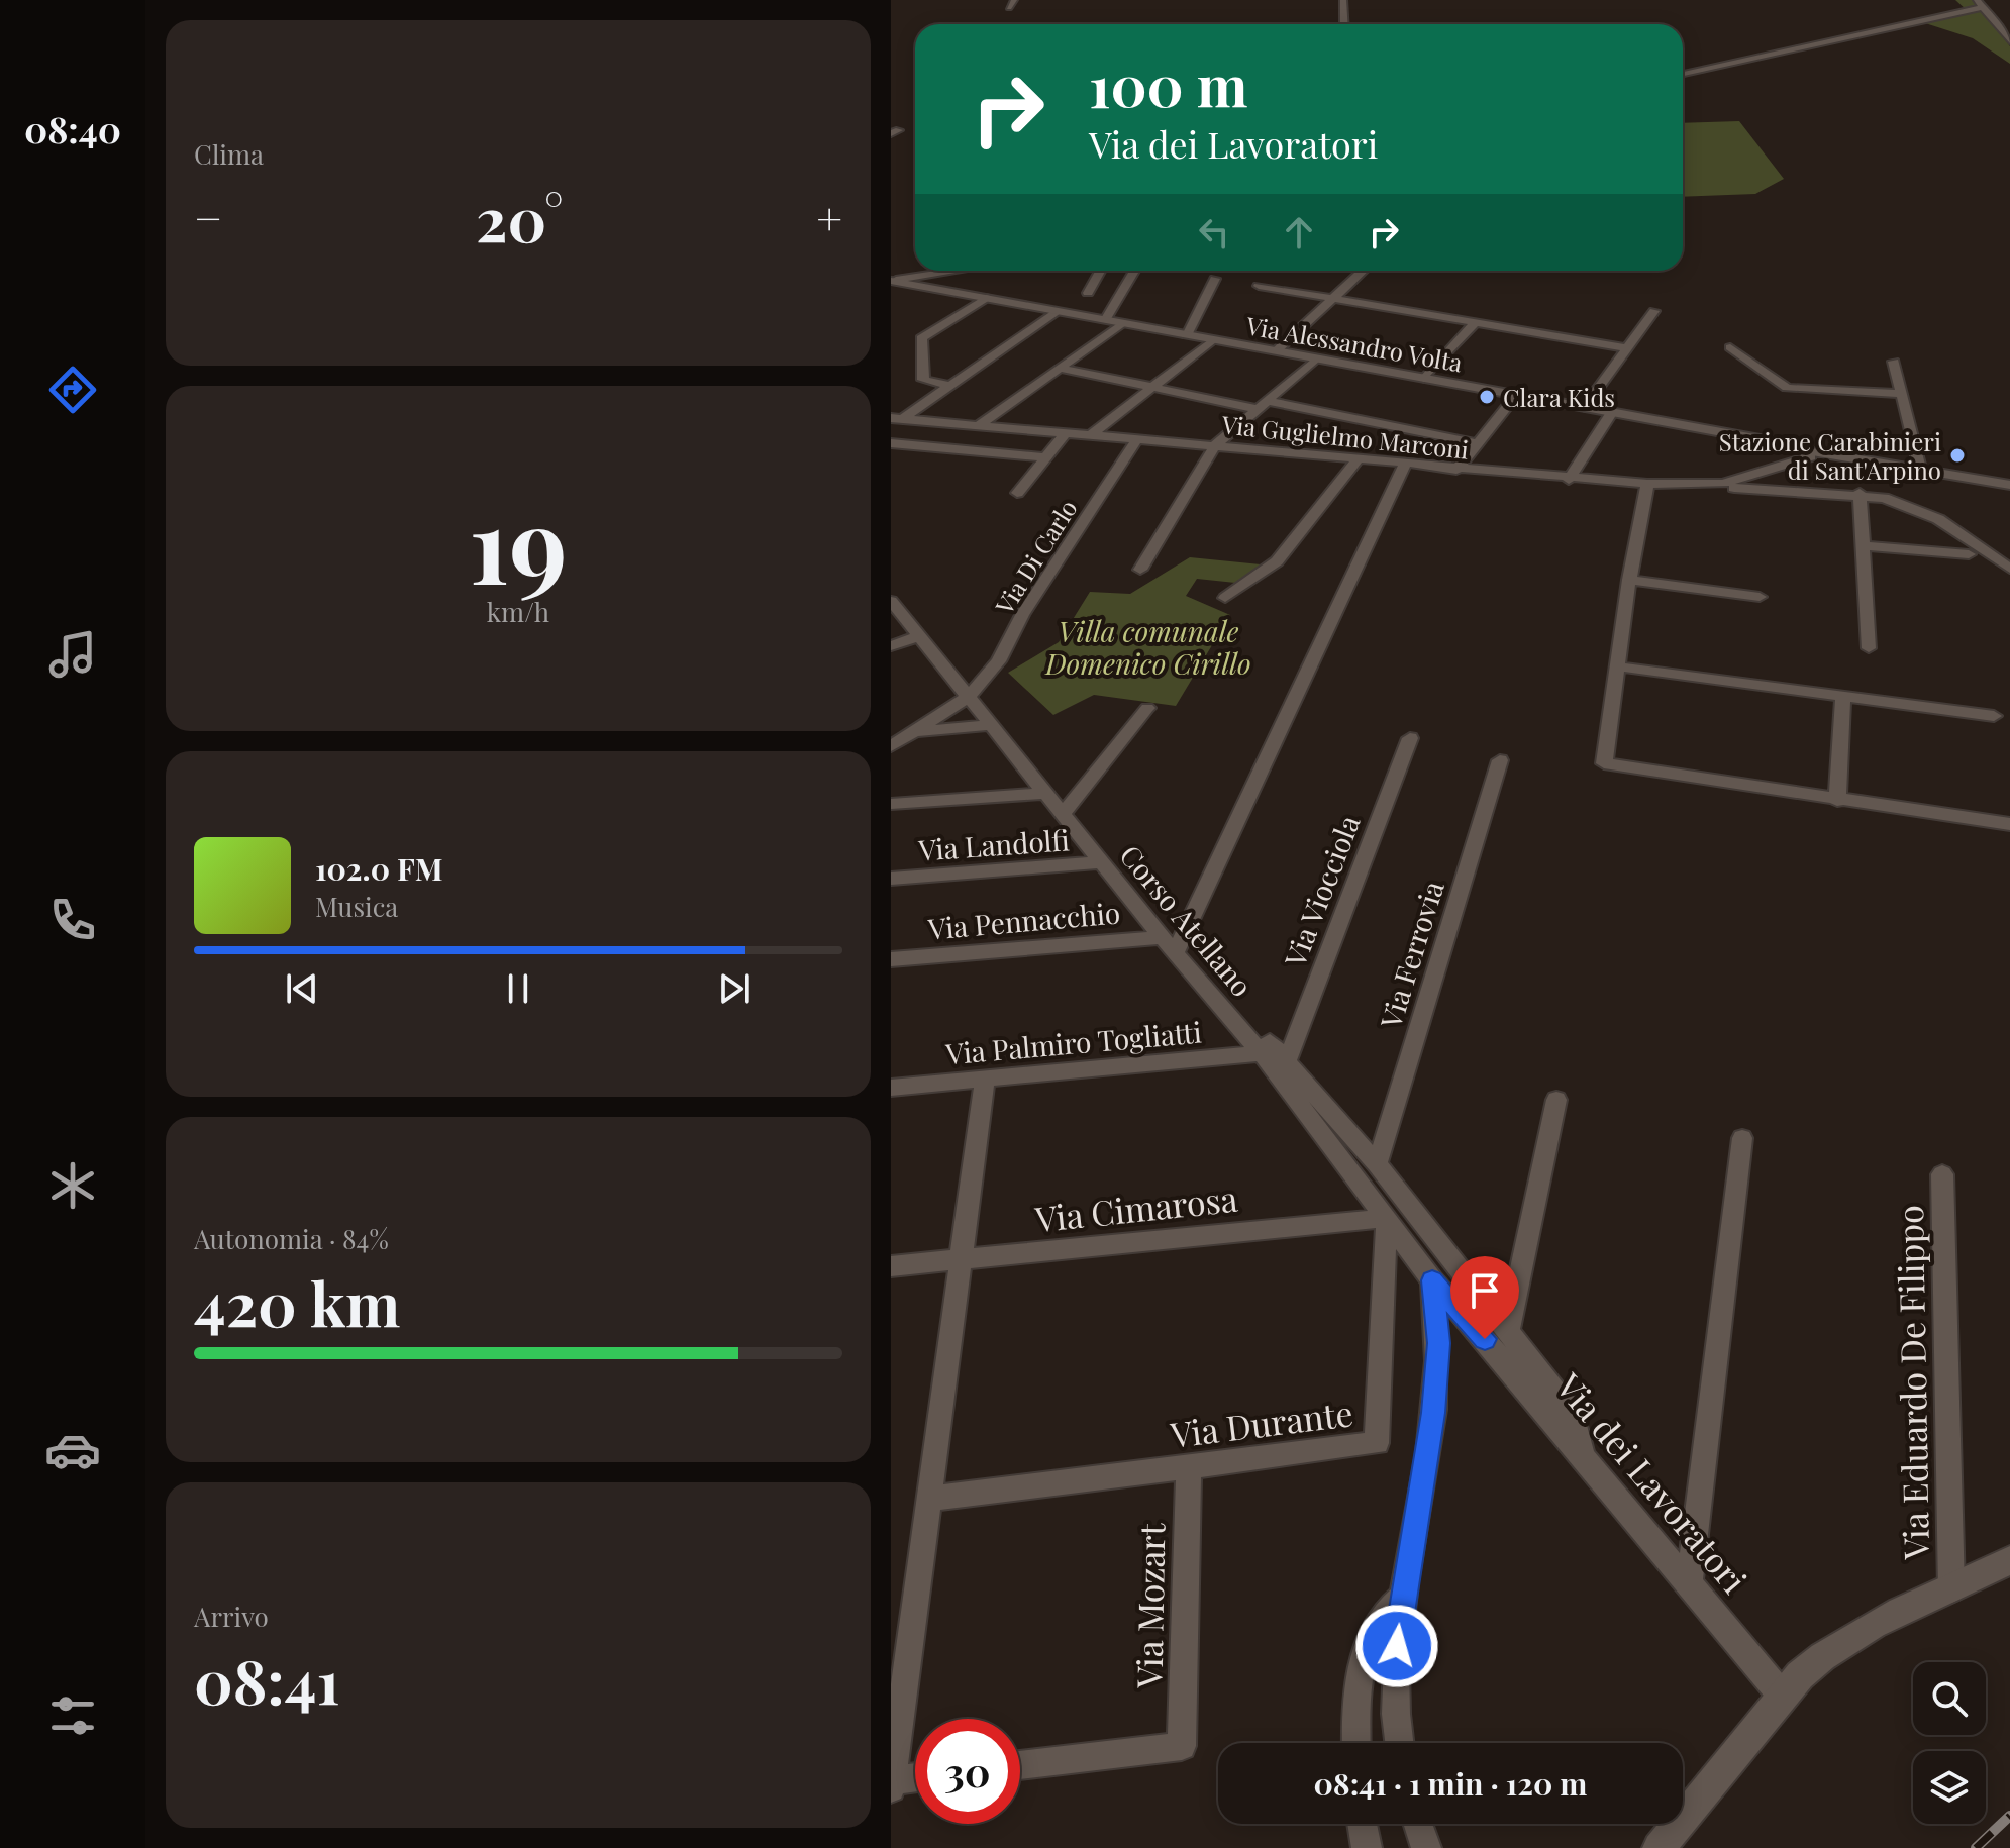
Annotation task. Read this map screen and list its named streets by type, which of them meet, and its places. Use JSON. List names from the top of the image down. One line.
{"streets":{"street":["Via Alessandro Volta","Via Guglielmo Marconi","Via Di Carlo","Via Landolfi","Via Viocciola","Via Pennacchio","Corso Atellano","Via Ferrovia","Via Palmiro Togliatti","Via Cimarosa","Via Eduardo De Filippo","Via Durante","Via dei Lavoratori","Via Mozart"]},"crossings":[["Via Alessandro Volta","Via Guglielmo Marconi"],["Via Guglielmo Marconi","Via Di Carlo"],["Via Di Carlo","Corso Atellano"],["Via Landolfi","Corso Atellano"],["Via Pennacchio","Corso Atellano"],["Corso Atellano","Via Palmiro Togliatti"],["Corso Atellano","Via Cimarosa"],["Corso Atellano","Via Durante"],["Corso Atellano","Via dei Lavoratori"],["Via Cimarosa","Via Durante"],["Via Durante","Via Mozart"]],"parks":["Villa comunale Domenico Cirillo"],"places":["Clara Kids","Stazione Carabinieri di Sant'Arpino"],"page":{"tabs":"08:40","tile":["Clima",["19","km/h"],["Autonomia · 84%","420 km"],["Arrivo","08:41"]],"turn":["100 m","Via dei Lavoratori"],"heat":["−","20°","+"],"song":["102.0 FM","Musica"],"limit":"30","trip":"08:41 · 1 min · 120 m"}}
